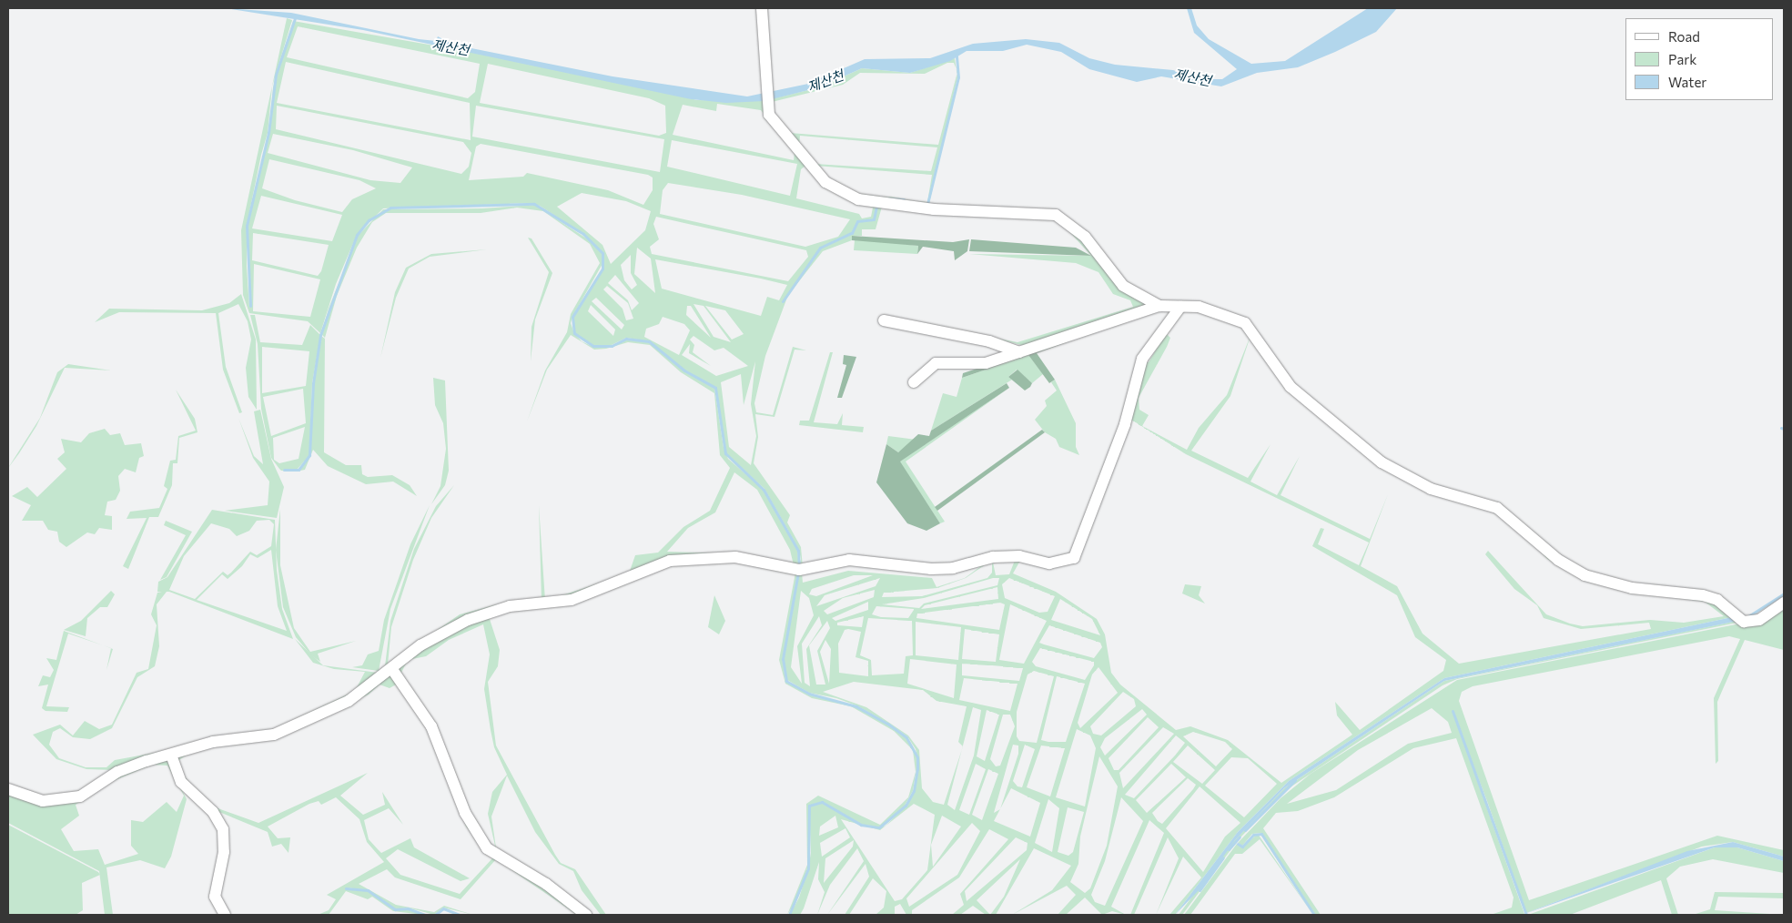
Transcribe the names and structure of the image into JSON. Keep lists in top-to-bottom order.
{
  "water": ["제산천"],
  "legend": ["Road", "Park", "Water"]
}
